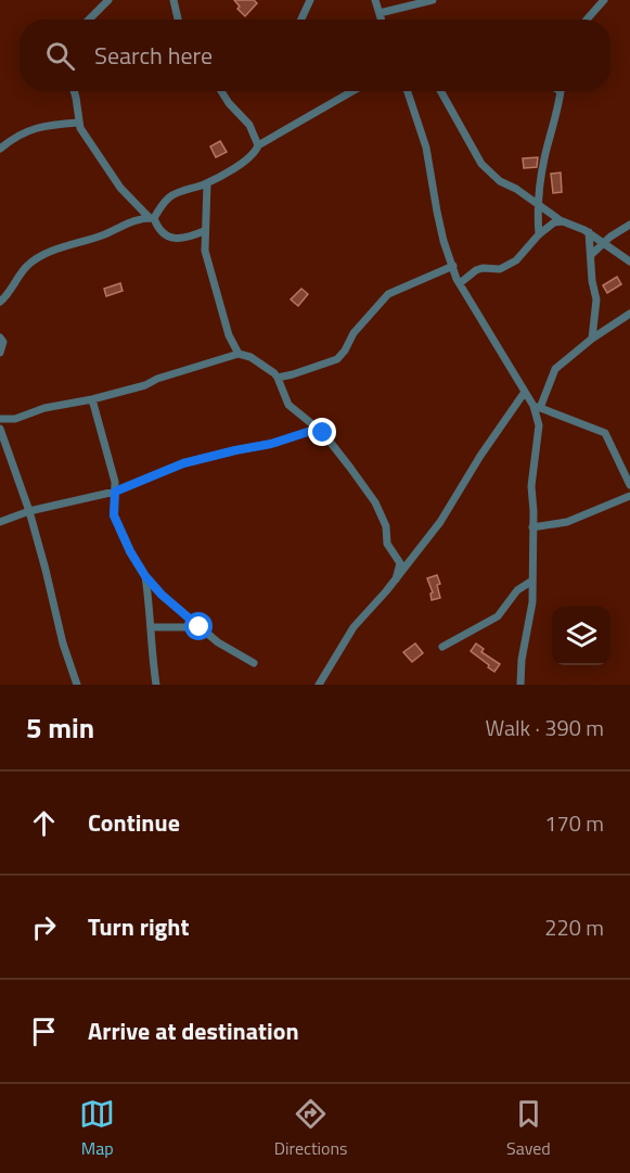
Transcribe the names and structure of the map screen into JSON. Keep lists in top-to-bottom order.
{
  "page": {
    "search": "Search here",
    "heading": ["5 min", "Walk · 390 m"],
    "list": [
      ["Continue", "170 m"],
      ["Turn right", "220 m"],
      "Arrive at destination"
    ],
    "nav": ["Map", "Directions", "Saved"]
  }
}
